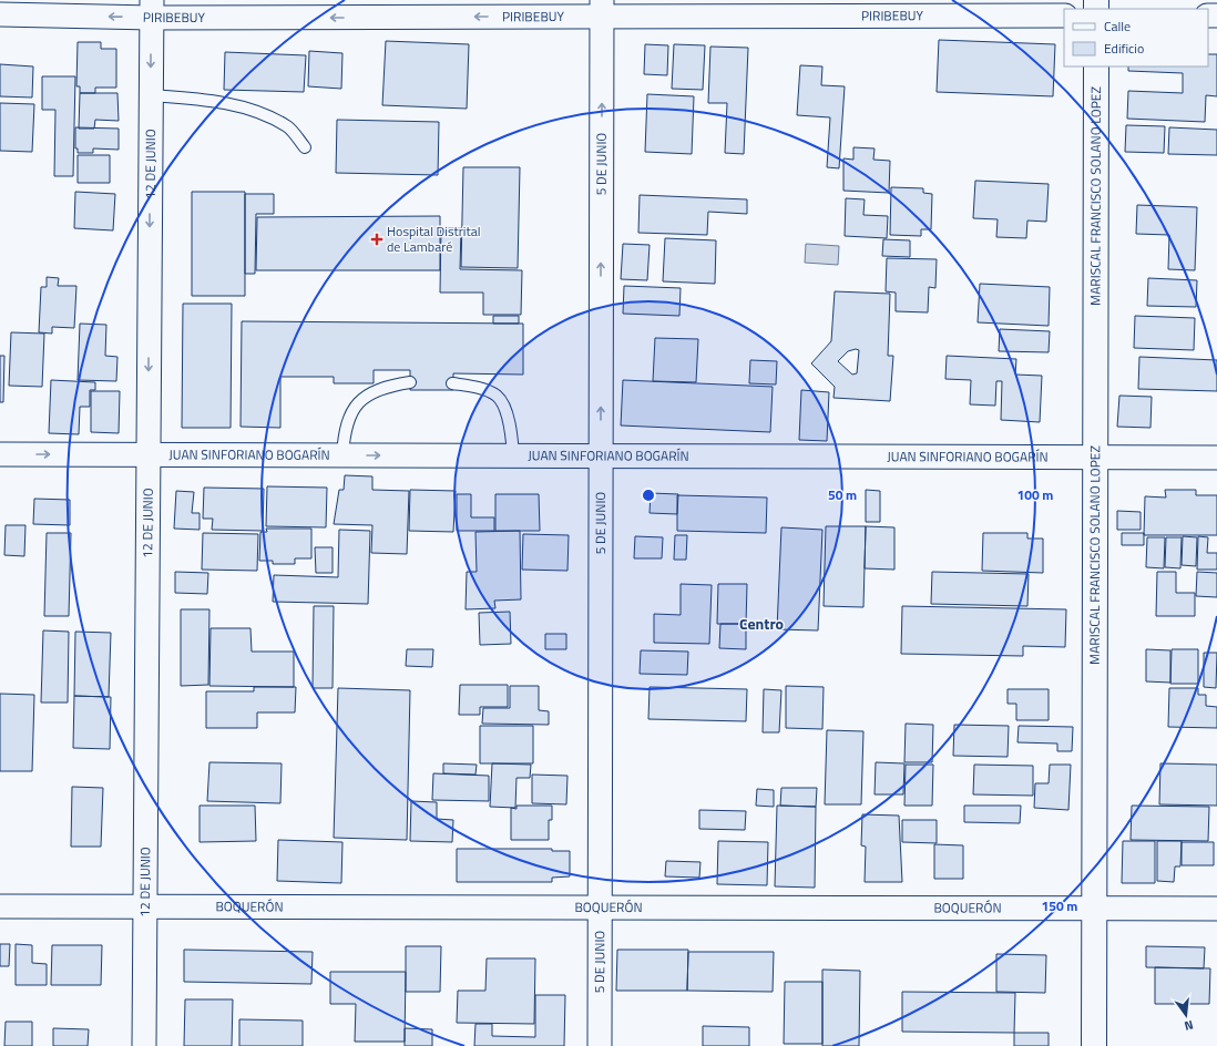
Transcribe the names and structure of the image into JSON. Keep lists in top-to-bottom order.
{
  "streets": {
    "street": [
      "PIRIBEBUY",
      "12 DE JUNIO",
      "5 DE JUNIO",
      "MARISCAL FRANCISCO SOLANO LOPEZ",
      "JUAN SINFORIANO BOGARÍN",
      "BOQUERÓN"
    ]
  },
  "crossings": [
    ["PIRIBEBUY", "12 DE JUNIO"],
    ["PIRIBEBUY", "5 DE JUNIO"],
    ["12 DE JUNIO", "JUAN SINFORIANO BOGARÍN"],
    ["12 DE JUNIO", "BOQUERÓN"],
    ["5 DE JUNIO", "JUAN SINFORIANO BOGARÍN"],
    ["5 DE JUNIO", "BOQUERÓN"],
    ["MARISCAL FRANCISCO SOLANO LOPEZ", "JUAN SINFORIANO BOGARÍN"],
    ["MARISCAL FRANCISCO SOLANO LOPEZ", "BOQUERÓN"]
  ],
  "one_way": ["PIRIBEBUY", "12 DE JUNIO", "5 DE JUNIO"],
  "districts": ["Centro"],
  "places": {
    "health": ["Hospital Distrital de Lambaré"]
  },
  "legend": ["Calle", "Edificio"],
  "north": "bottom",
  "rings": ["50 m", "100 m", "150 m"]
}
